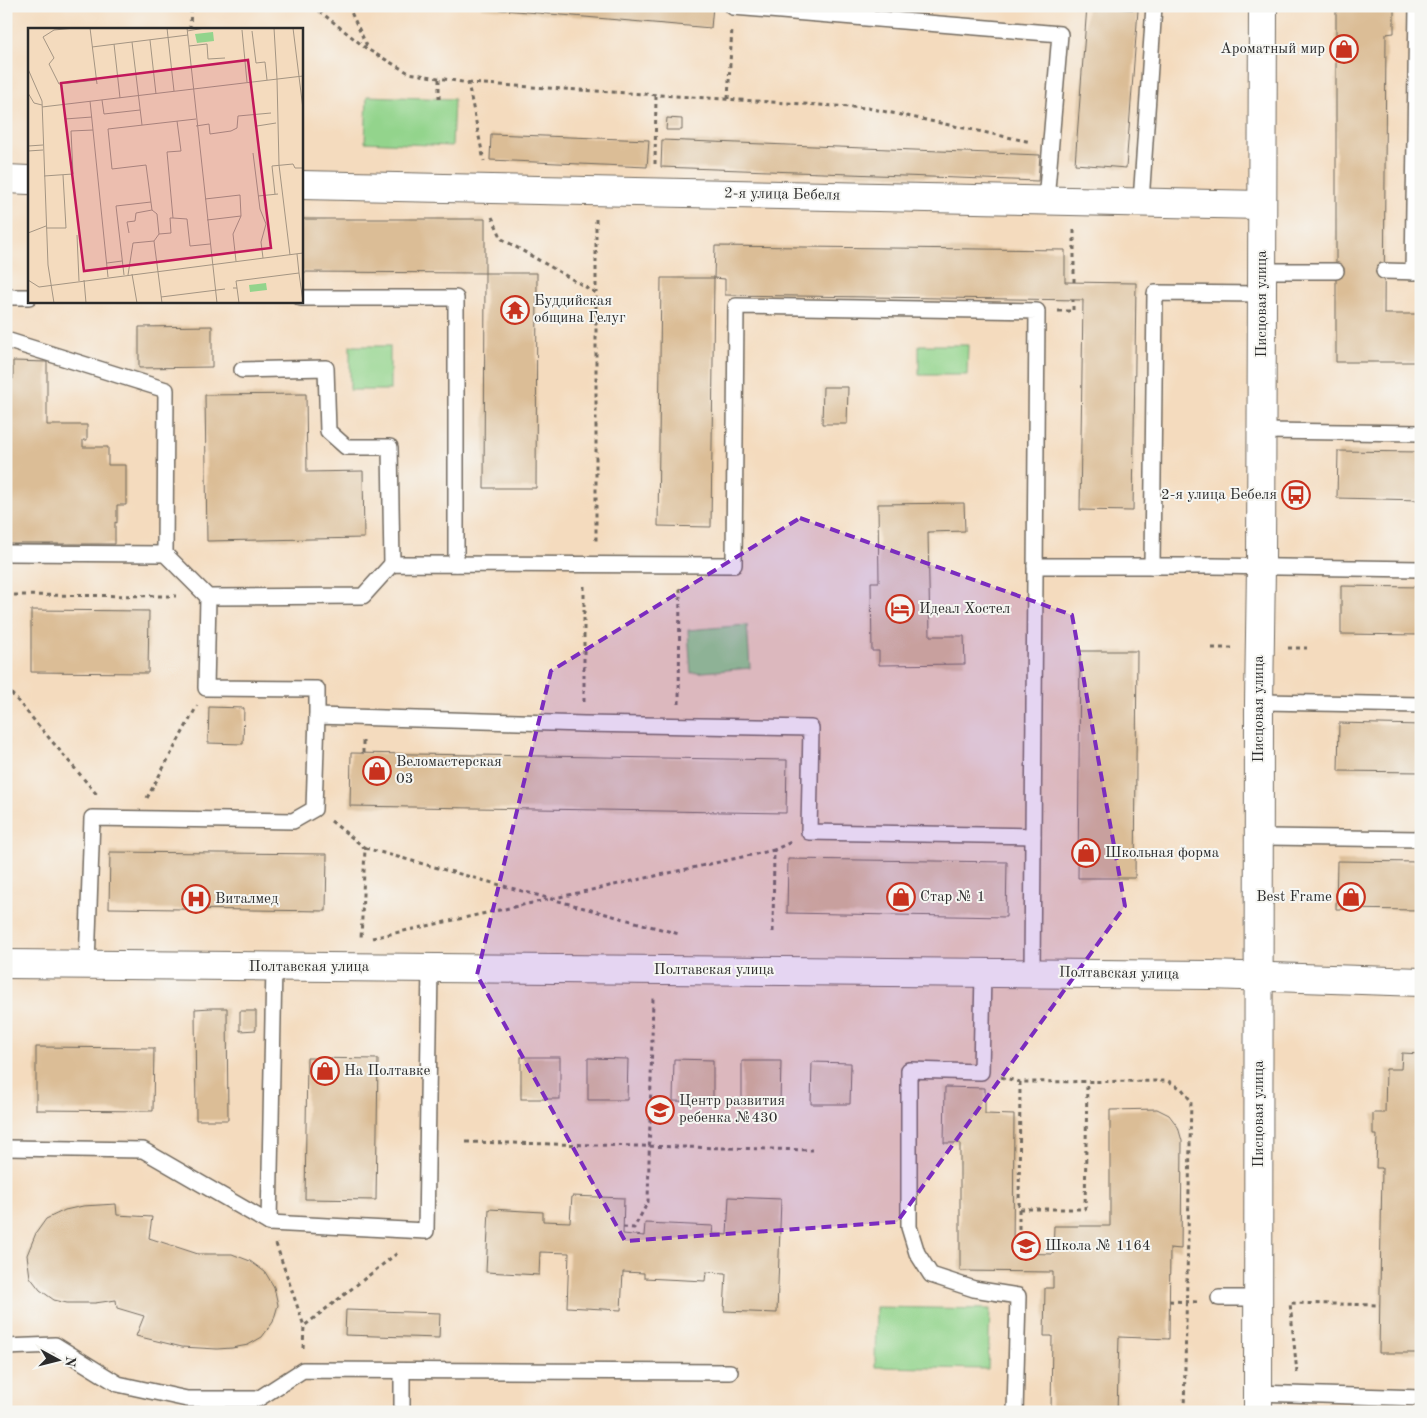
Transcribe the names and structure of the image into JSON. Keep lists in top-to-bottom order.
{
  "streets": {
    "street": ["2-я улица Бебеля", "Писцовая улица", "Полтавская улица"]
  },
  "crossings": [
    ["2-я улица Бебеля", "Писцовая улица"],
    ["Писцовая улица", "Полтавская улица"]
  ],
  "places": {
    "shop": [
      "Ароматный мир",
      "Веломастерская 03",
      "Школьная форма",
      "Стар № 1",
      "Best Frame",
      "На Полтавке"
    ],
    "temple": ["Буддийская община Гелуг"],
    "bus stop": ["2-я улица Бебеля"],
    "hotel": ["Идеал Хостел"],
    "hospital": ["Виталмед"],
    "school or university": ["Центр развития ребенка №430", "Школа № 1164"]
  },
  "north": "right"
}
